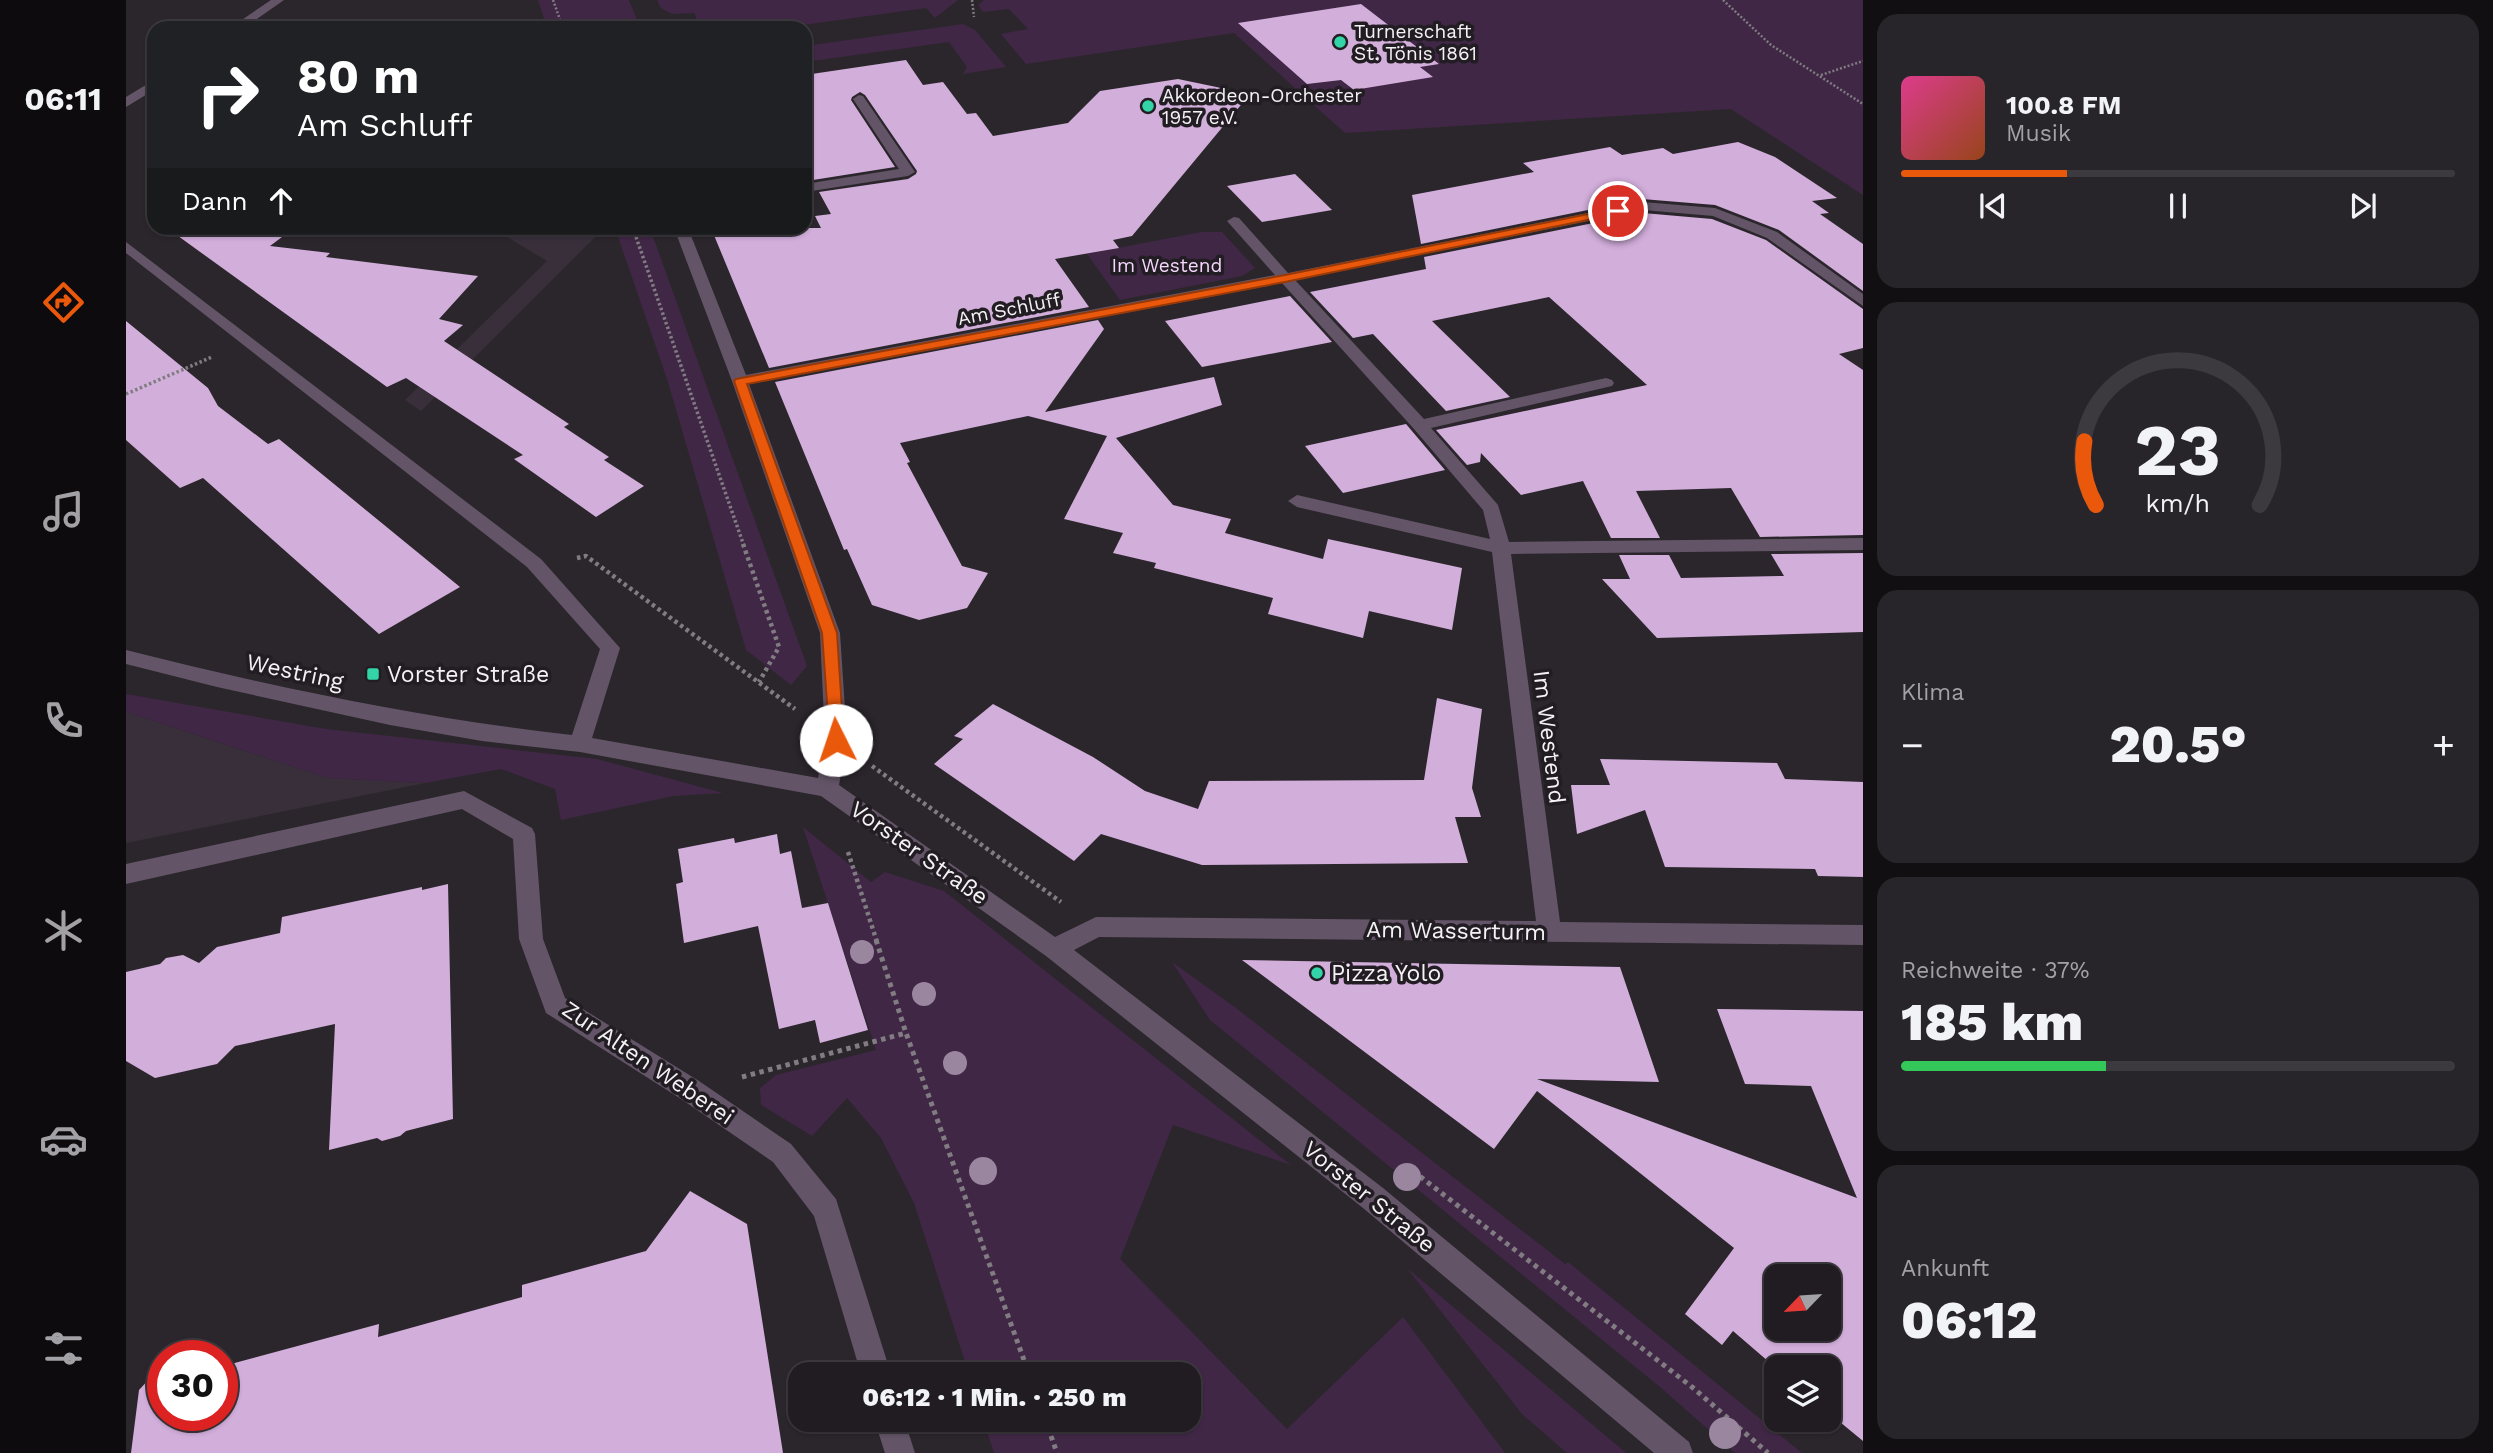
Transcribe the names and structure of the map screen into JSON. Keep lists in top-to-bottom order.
{
  "streets": {
    "street": [
      "Am Schluff",
      "Westring",
      "Im Westend",
      "Vorster Straße",
      "Am Wasserturm",
      "Zur Alten Weberei"
    ]
  },
  "crossings": [
    ["Am Schluff", "Im Westend"],
    ["Westring", "Vorster Straße"],
    ["Im Westend", "Am Wasserturm"],
    ["Vorster Straße", "Am Wasserturm"]
  ],
  "parks": ["Im Westend"],
  "places": {
    "other": ["Turnerschaft St. Tönis 1861", "Akkordeon-Orchester 1957 e.V.", "Pizza Yolo"],
    "transit": ["Vorster Straße"]
  },
  "north": "bottom left",
  "page": {
    "tabs": "06:11",
    "turn": ["80 m", "Am Schluff"],
    "song": ["100.8 FM", "Musik"],
    "then": "Dann",
    "tile": [
      "Klima",
      ["Reichweite · 37%", "185 km"],
      ["Ankunft", "06:12"]
    ],
    "heat": ["−", "20.5°", "+"],
    "limit": "30",
    "trip": "06:12 · 1 Min. · 250 m",
    "gauge": ["23", "km/h"]
  }
}
